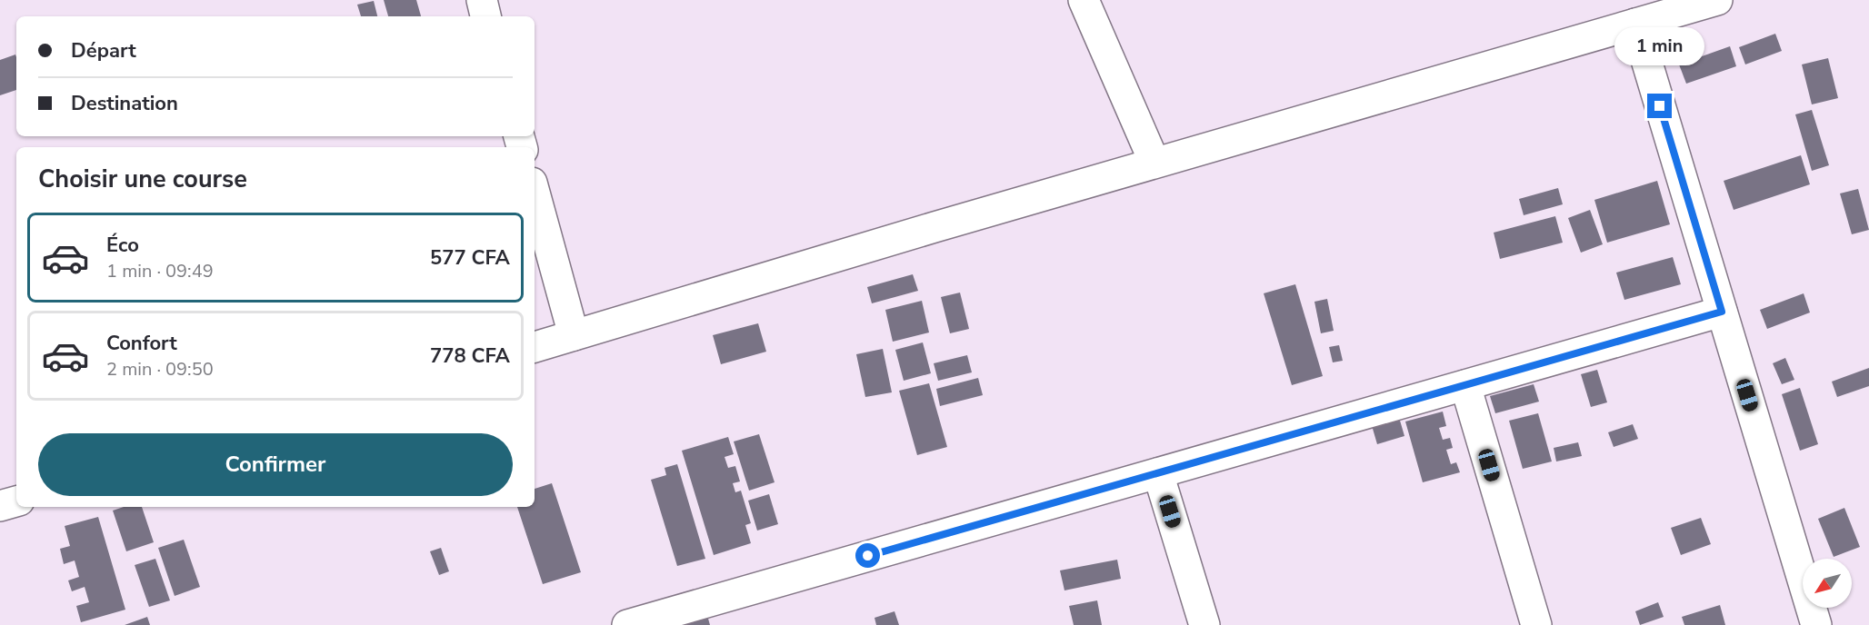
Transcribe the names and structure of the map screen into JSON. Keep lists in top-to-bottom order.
{
  "north": "bottom left",
  "page": {
    "banner": ["Départ", "Destination"],
    "bubble": "1 min",
    "heading": "Choisir une course",
    "list": [
      {
        "name": "Éco",
        "note": "1 min · 09:49",
        "value": "577 CFA"
      },
      {
        "name": "Confort",
        "note": "2 min · 09:50",
        "value": "778 CFA"
      }
    ],
    "buttons": "Confirmer"
  }
}
